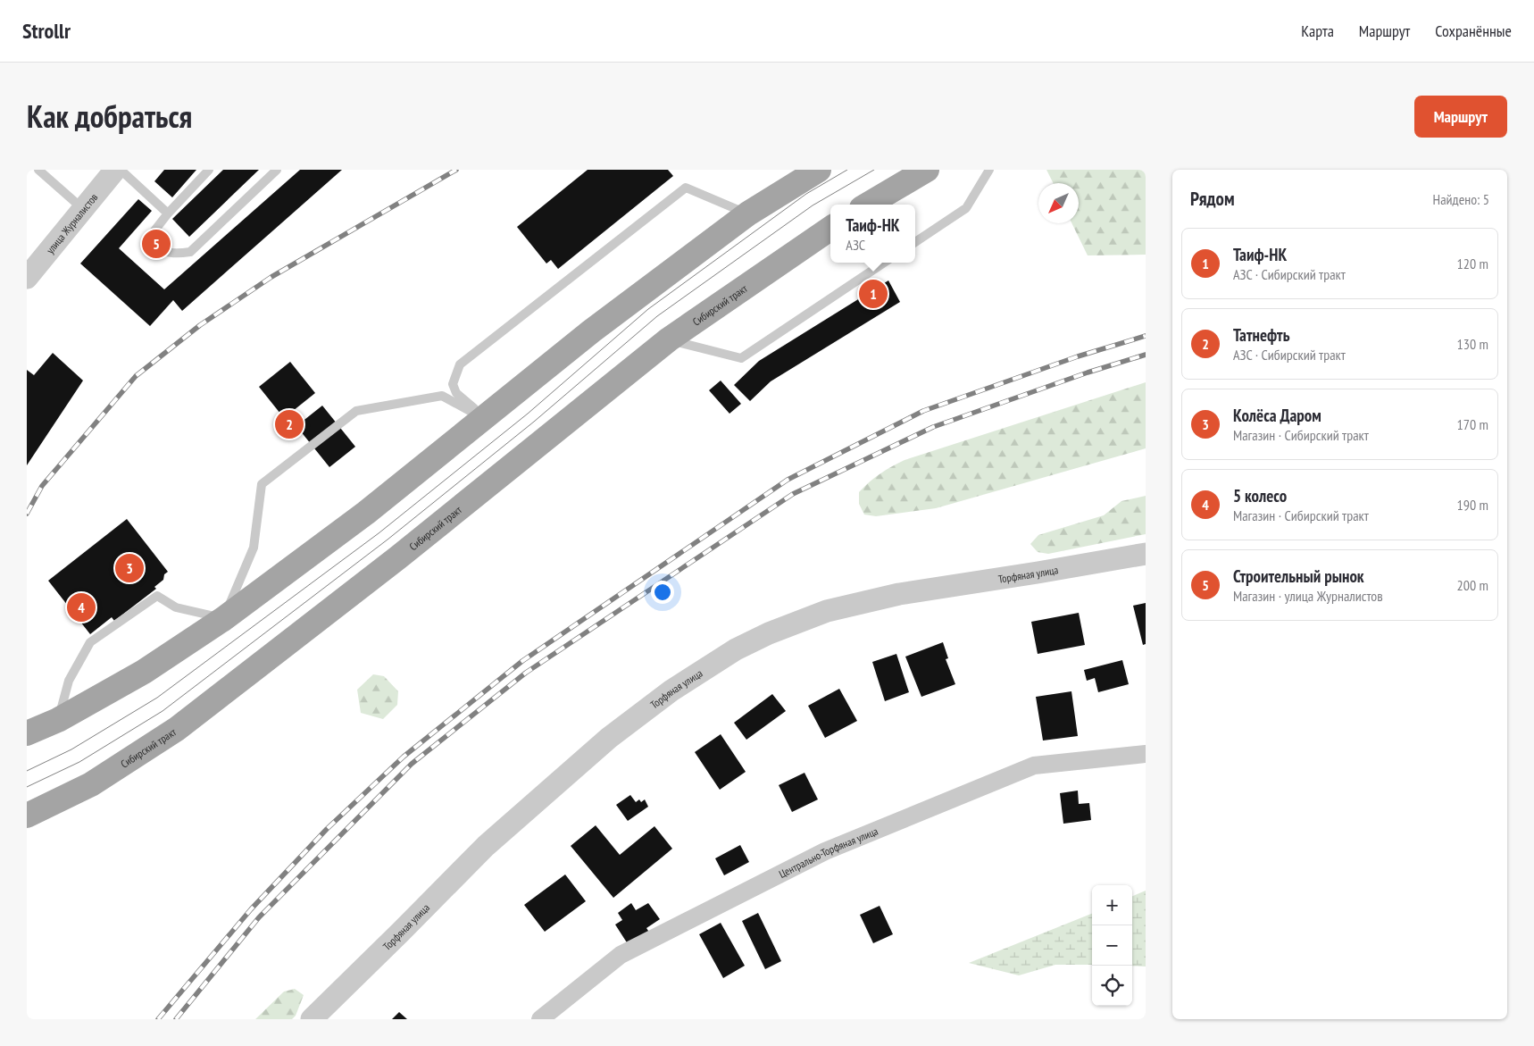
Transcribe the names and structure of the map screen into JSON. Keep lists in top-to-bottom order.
{
  "streets": {
    "main road": ["Сибирский тракт"],
    "street": ["улица Журналистов", "Торфяная улица", "Центрально-Торфяная улица"]
  },
  "north": "bottom left",
  "page": {
    "header": "Strollr",
    "nav": ["Карта", "Маршрут", "Сохранённые"],
    "title": "Как добраться",
    "buttons": "Маршрут",
    "heading": ["Рядом", "Найдено: 5"],
    "popup": ["Таиф-НК", "АЗС"],
    "pins": [
      "5",
      "1",
      "2",
      "3",
      "4"
    ],
    "list": [
      {
        "mark": "1",
        "name": "Таиф-НК",
        "note": "АЗС · Сибирский тракт",
        "value": "120 m"
      },
      {
        "mark": "2",
        "name": "Татнефть",
        "note": "АЗС · Сибирский тракт",
        "value": "130 m"
      },
      {
        "mark": "3",
        "name": "Колёса Даром",
        "note": "Магазин · Сибирский тракт",
        "value": "170 m"
      },
      {
        "mark": "4",
        "name": "5 колесо",
        "note": "Магазин · Сибирский тракт",
        "value": "190 m"
      },
      {
        "mark": "5",
        "name": "Строительный рынок",
        "note": "Магазин · улица Журналистов",
        "value": "200 m"
      }
    ],
    "map_buttons": ["+", "−"]
  }
}
